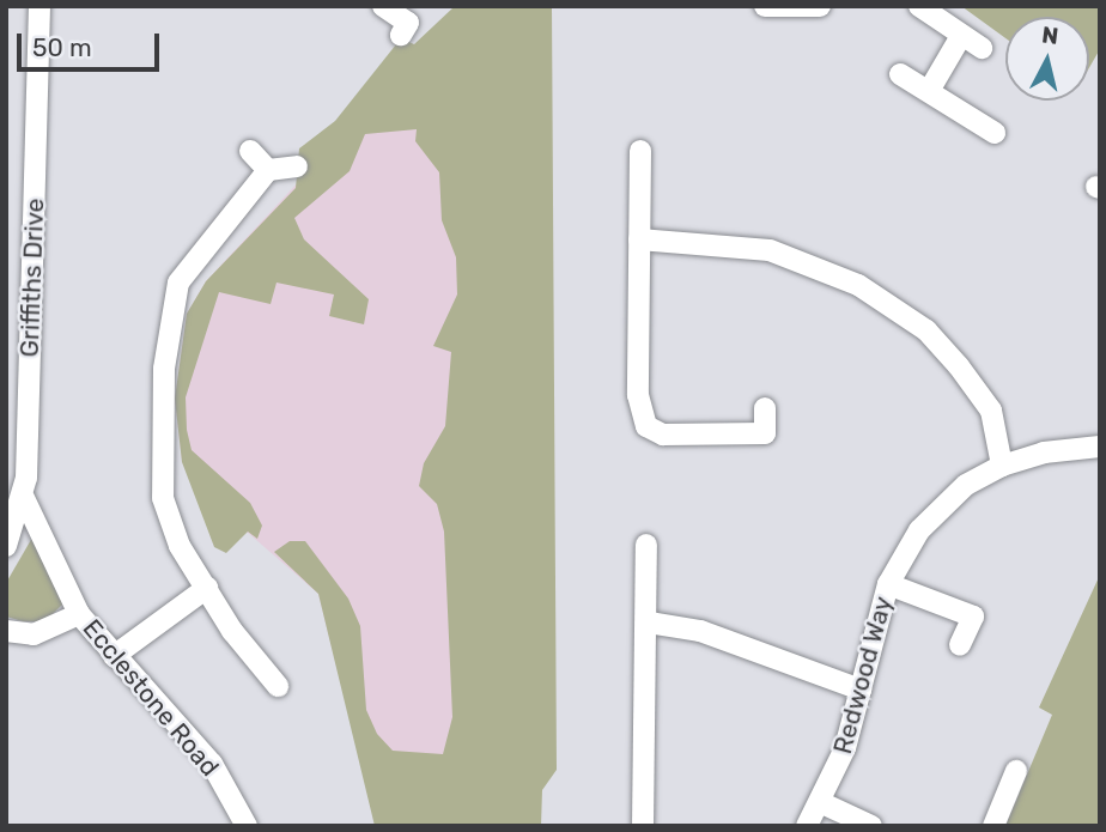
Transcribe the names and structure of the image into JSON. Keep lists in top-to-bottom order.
{
  "streets": {
    "street": ["Griffiths Drive", "Redwood Way", "Ecclestone Road"]
  },
  "crossings": [
    ["Griffiths Drive", "Ecclestone Road"]
  ],
  "scale_bar": "50 m",
  "north": "top"
}
